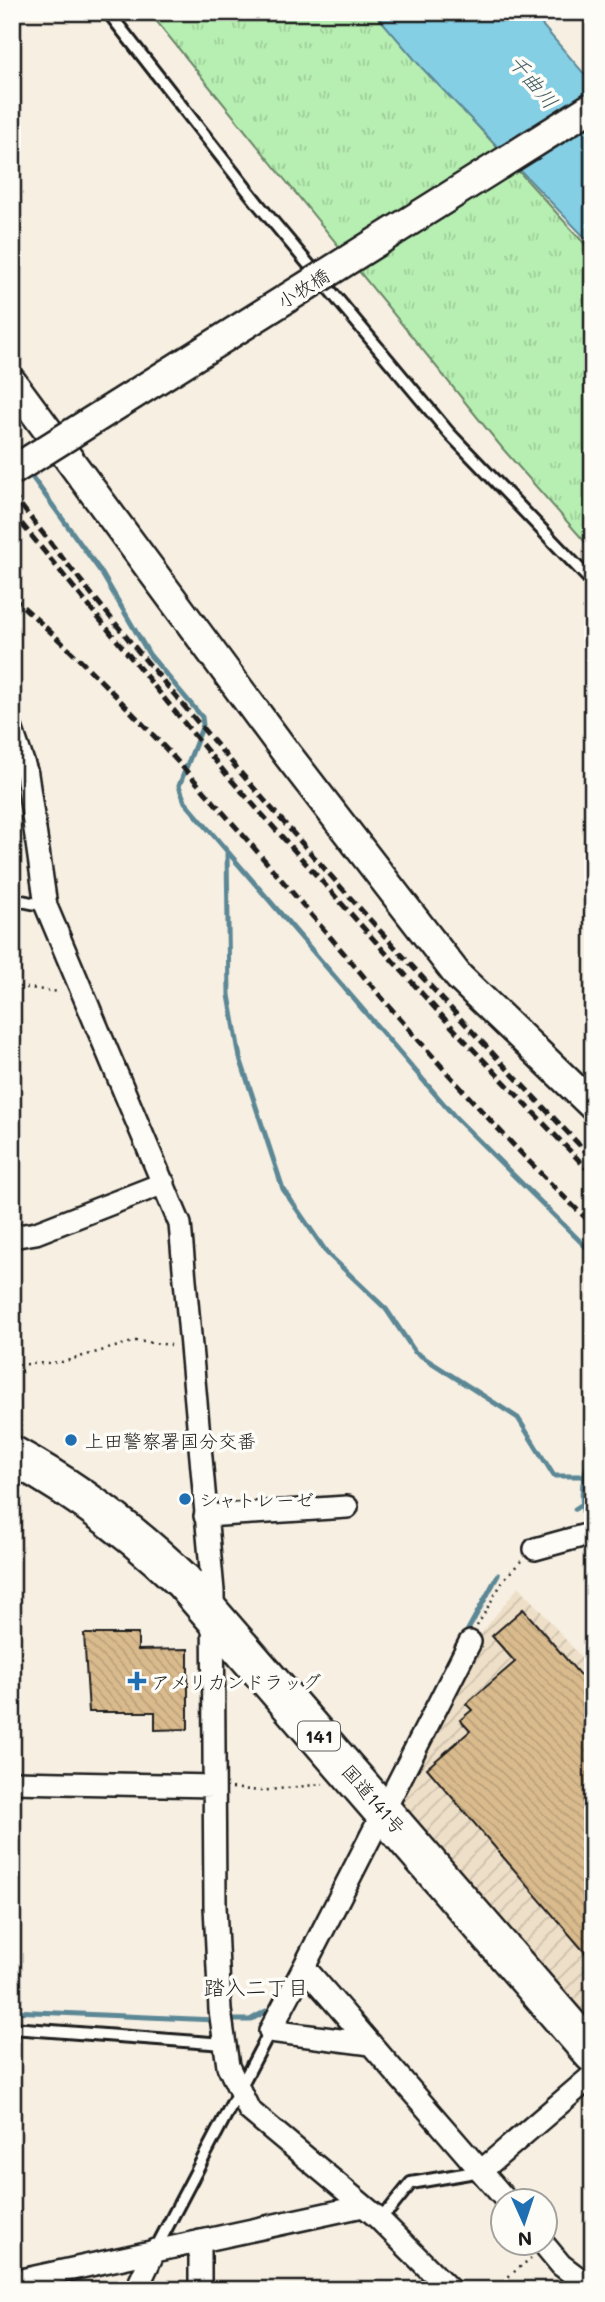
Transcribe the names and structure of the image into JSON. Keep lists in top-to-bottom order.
{
  "streets": {
    "highway": ["141", "国道141号"],
    "street": ["小牧橋"]
  },
  "districts": ["踏入二丁目"],
  "water": ["千曲川"],
  "places": {
    "other": ["上田警察署国分交番", "シャトレーゼ"],
    "health": ["アメリカンドラッグ"]
  },
  "north": "bottom"
}
